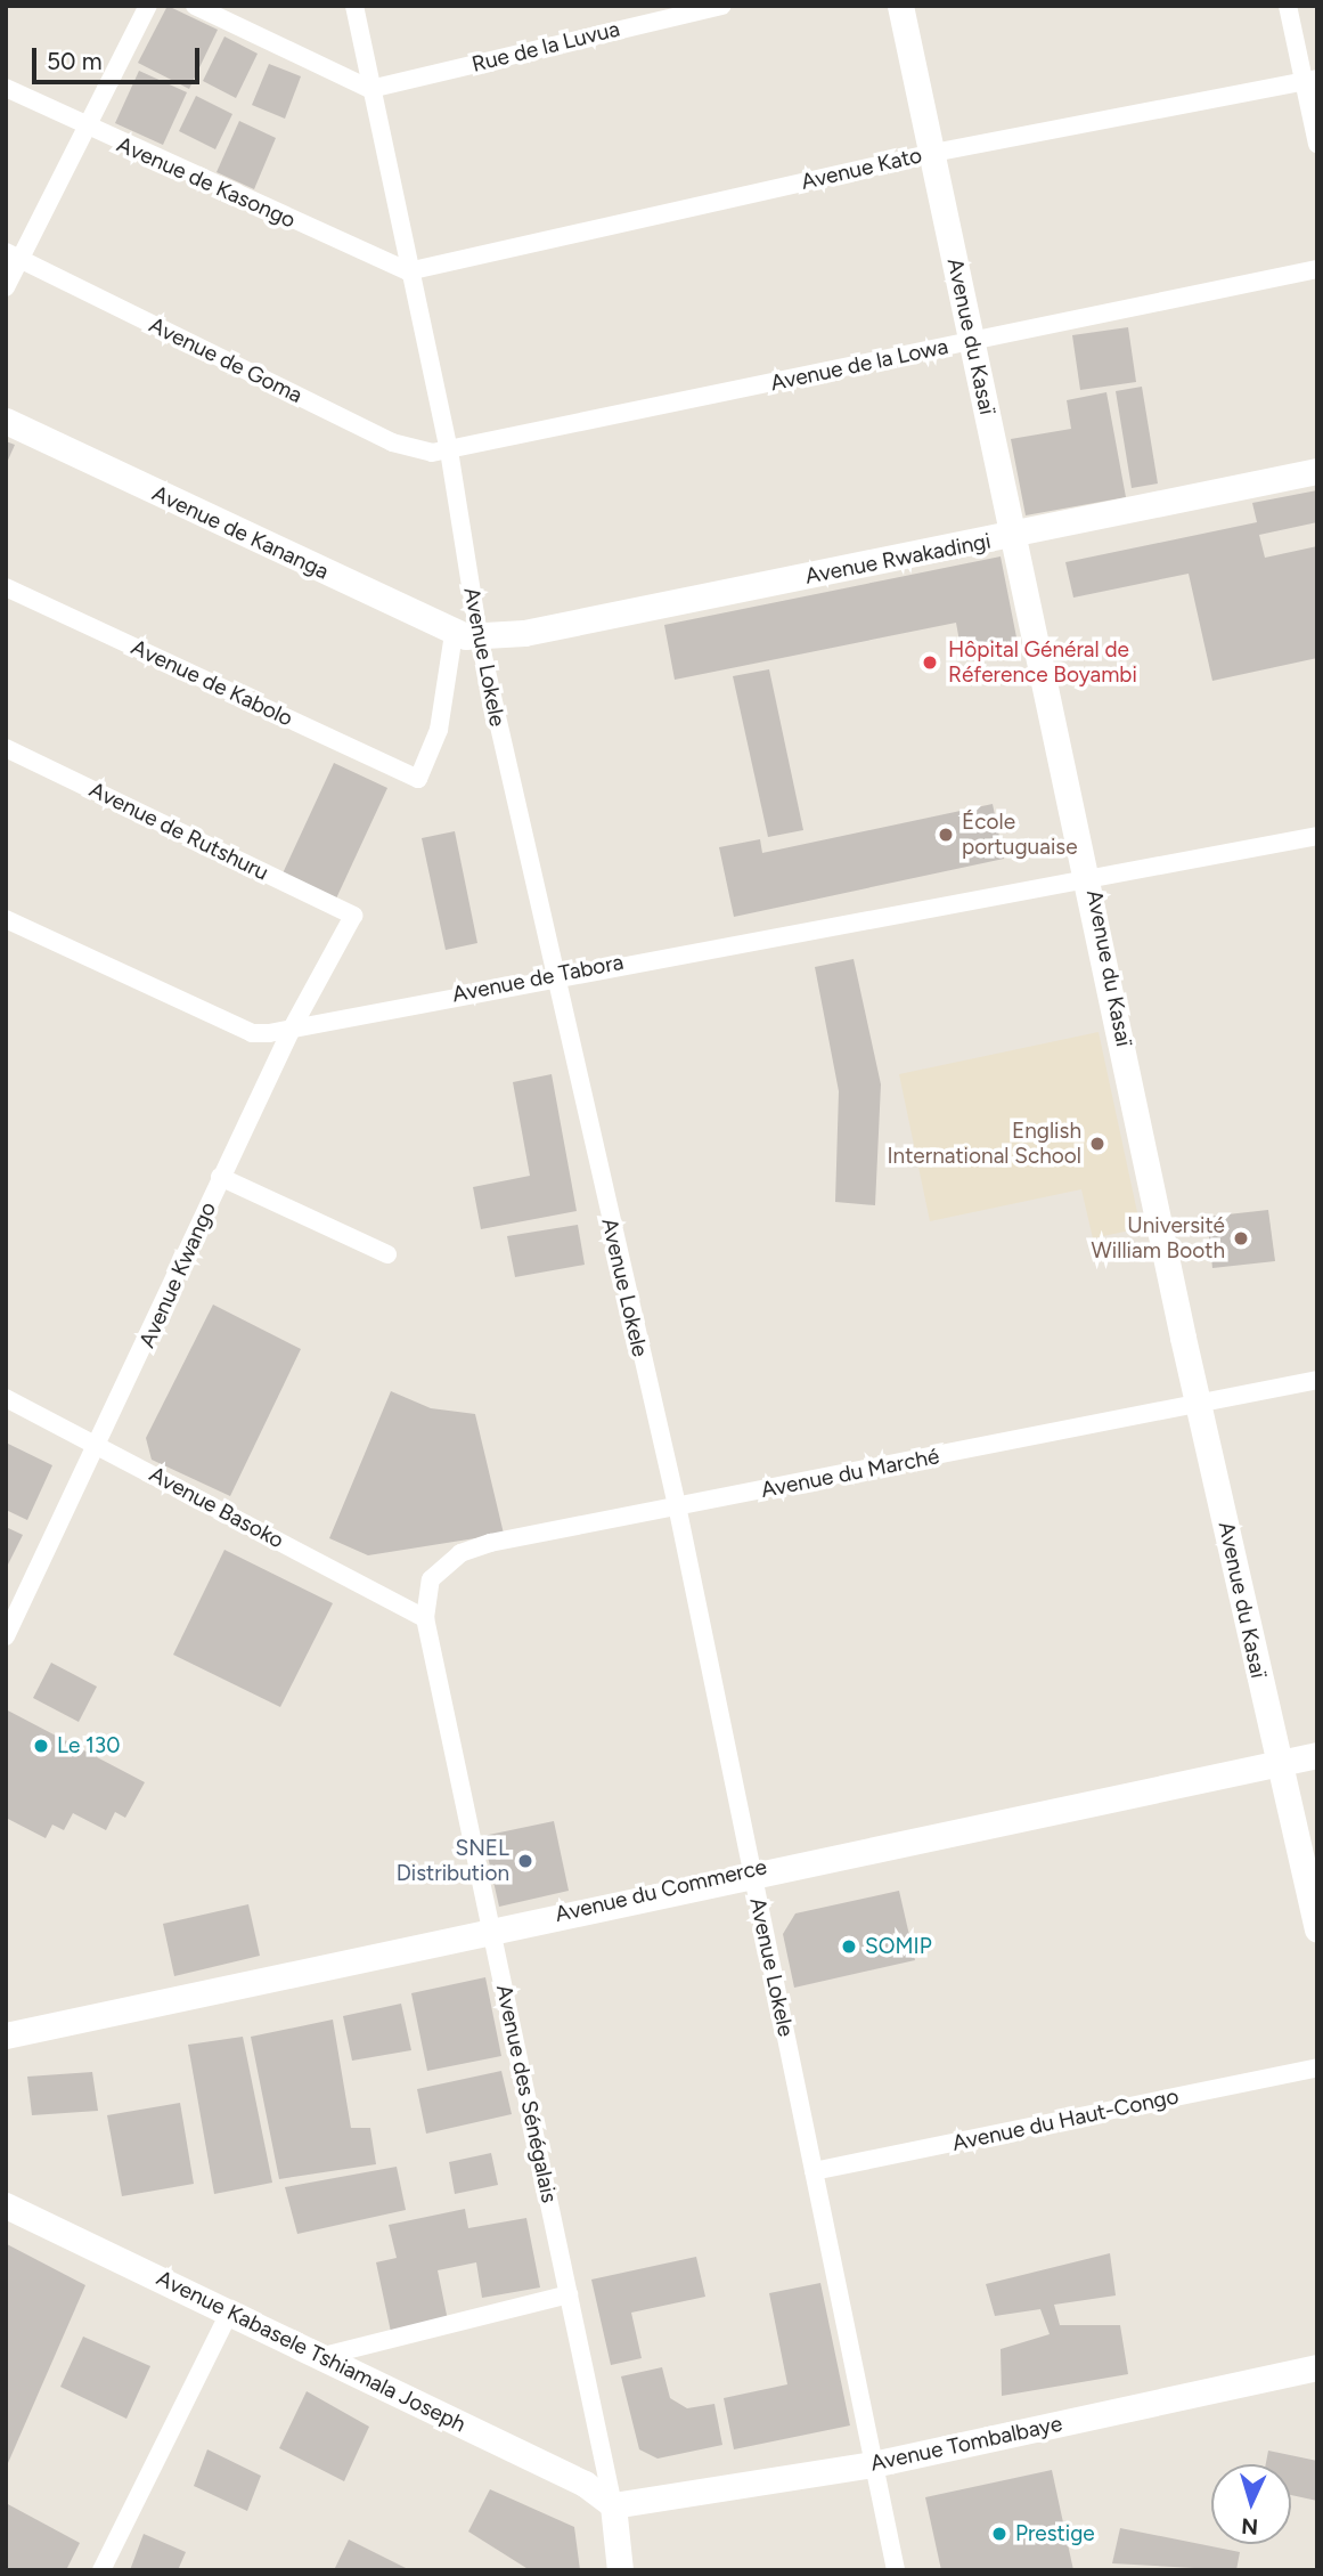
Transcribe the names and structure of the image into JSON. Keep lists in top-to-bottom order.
{
  "streets": {
    "street": [
      "Rue de la Luvua",
      "Avenue Kato",
      "Avenue de Kasongo",
      "Avenue du Kasaï",
      "Avenue de Goma",
      "Avenue de la Lowa",
      "Avenue de Kananga",
      "Avenue Rwakadingi",
      "Avenue Lokele",
      "Avenue de Kabolo",
      "Avenue de Rutshuru",
      "Avenue de Tabora",
      "Avenue Kwango",
      "Avenue du Marché",
      "Avenue Basoko",
      "Avenue du Commerce",
      "Avenue des Sénégalais",
      "Avenue du Haut-Congo",
      "Avenue Kabasele Tshiamala Joseph",
      "Avenue Tombalbaye"
    ]
  },
  "crossings": [
    ["Rue de la Luvua", "Avenue Lokele"],
    ["Avenue Kato", "Avenue de Kasongo"],
    ["Avenue Kato", "Avenue du Kasaï"],
    ["Avenue Kato", "Avenue Lokele"],
    ["Avenue de Kasongo", "Avenue Lokele"],
    ["Avenue du Kasaï", "Avenue de la Lowa"],
    ["Avenue du Kasaï", "Avenue Rwakadingi"],
    ["Avenue du Kasaï", "Avenue de Tabora"],
    ["Avenue du Kasaï", "Avenue du Marché"],
    ["Avenue du Kasaï", "Avenue du Commerce"],
    ["Avenue de Goma", "Avenue de la Lowa"],
    ["Avenue de Goma", "Avenue Lokele"],
    ["Avenue de la Lowa", "Avenue Lokele"],
    ["Avenue de Kananga", "Avenue Rwakadingi"],
    ["Avenue de Kananga", "Avenue Lokele"],
    ["Avenue de Kananga", "Avenue de Kabolo"],
    ["Avenue Rwakadingi", "Avenue Lokele"],
    ["Avenue Rwakadingi", "Avenue de Kabolo"],
    ["Avenue Lokele", "Avenue de Kabolo"],
    ["Avenue Lokele", "Avenue de Tabora"],
    ["Avenue Lokele", "Avenue du Marché"],
    ["Avenue Lokele", "Avenue du Commerce"],
    ["Avenue Lokele", "Avenue du Haut-Congo"],
    ["Avenue Lokele", "Avenue Tombalbaye"],
    ["Avenue de Rutshuru", "Avenue Kwango"],
    ["Avenue de Tabora", "Avenue Kwango"],
    ["Avenue Kwango", "Avenue Basoko"],
    ["Avenue du Marché", "Avenue Basoko"],
    ["Avenue du Marché", "Avenue des Sénégalais"],
    ["Avenue Basoko", "Avenue des Sénégalais"],
    ["Avenue du Commerce", "Avenue des Sénégalais"],
    ["Avenue des Sénégalais", "Avenue Kabasele Tshiamala Joseph"],
    ["Avenue des Sénégalais", "Avenue Tombalbaye"],
    ["Avenue Kabasele Tshiamala Joseph", "Avenue Tombalbaye"]
  ],
  "places": [
    "Hôpital Général de Réference Boyambi",
    "École portuguaise",
    "English International School",
    "Université William Booth",
    "Le 130",
    "SNEL Distribution",
    "SOMIP",
    "Prestige"
  ],
  "scale_bar": "50 m",
  "north": "bottom"
}
